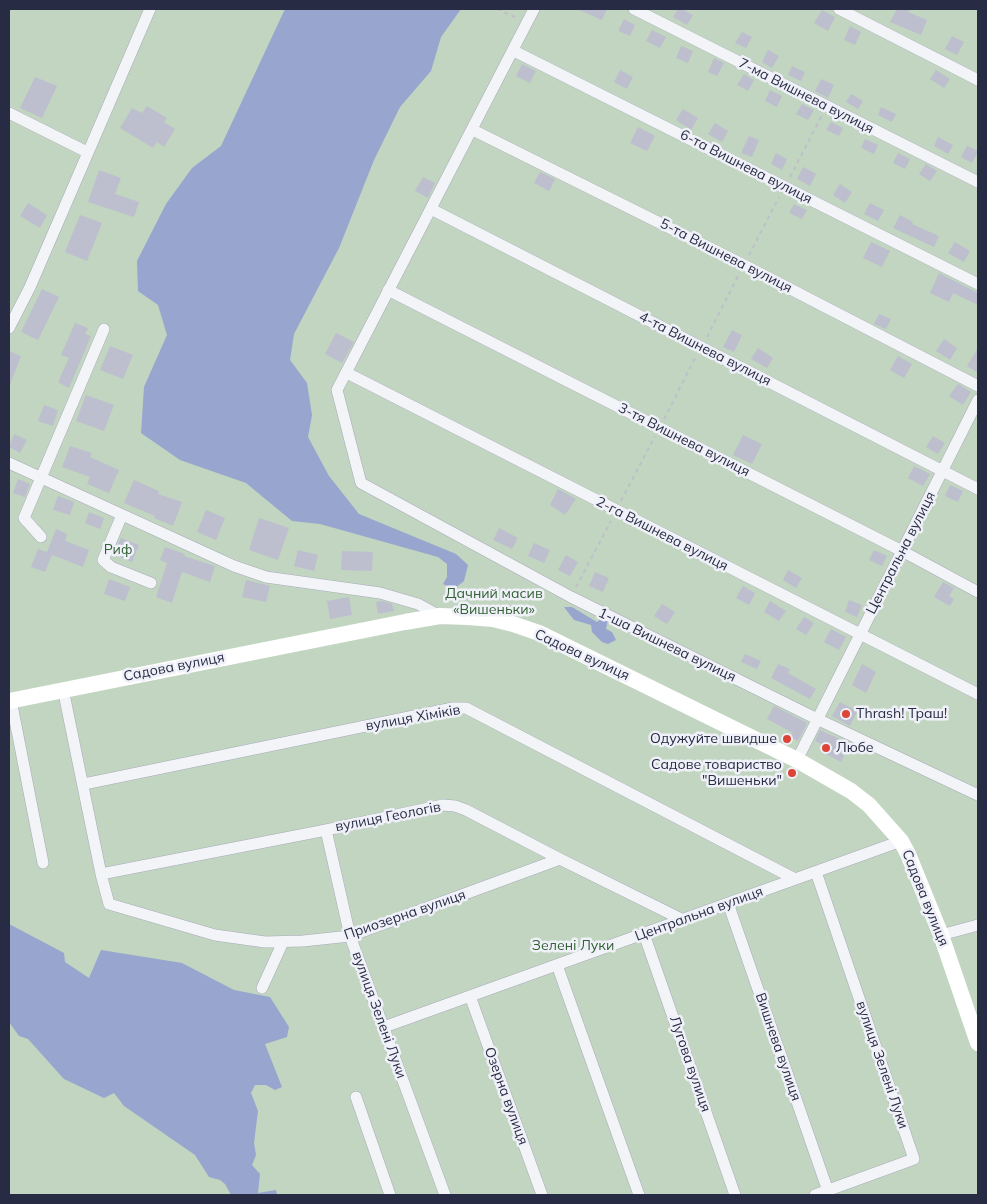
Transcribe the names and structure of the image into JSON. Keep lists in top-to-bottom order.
{
  "streets": {
    "street": [
      "7-ма Вишнева вулиця",
      "6-та Вишнева вулиця",
      "5-та Вишнева вулиця",
      "4-та Вишнева вулиця",
      "3-тя Вишнева вулиця",
      "2-га Вишнева вулиця",
      "Центральна вулиця",
      "1-ша Вишнева вулиця",
      "Садова вулиця",
      "вулиця Хіміків",
      "вулиця Геологів",
      "Приозерна вулиця",
      "вулиця Зелені Луки",
      "Вишнева вулиця",
      "Лугова вулиця",
      "Озерна вулиця"
    ]
  },
  "crossings": [
    ["4-та Вишнева вулиця", "Центральна вулиця"],
    ["3-тя Вишнева вулиця", "Центральна вулиця"],
    ["2-га Вишнева вулиця", "Центральна вулиця"],
    ["2-га Вишнева вулиця", "1-ша Вишнева вулиця"],
    ["Центральна вулиця", "1-ша Вишнева вулиця"],
    ["Центральна вулиця", "Садова вулиця"],
    ["Центральна вулиця", "вулиця Хіміків"],
    ["Центральна вулиця", "вулиця Геологів"],
    ["Центральна вулиця", "вулиця Зелені Луки"],
    ["Центральна вулиця", "Вишнева вулиця"],
    ["Центральна вулиця", "Лугова вулиця"],
    ["Центральна вулиця", "Озерна вулиця"],
    ["Садова вулиця", "Приозерна вулиця"],
    ["вулиця Хіміків", "Приозерна вулиця"],
    ["вулиця Геологів", "Приозерна вулиця"],
    ["вулиця Геологів", "вулиця Зелені Луки"],
    ["Приозерна вулиця", "вулиця Зелені Луки"],
    ["вулиця Зелені Луки", "Вишнева вулиця"]
  ],
  "parks": ["Риф", "Дачний масив «Вишеньки»", "Зелені Луки"],
  "places": [
    "Thrash! Траш!",
    "Одужуйте швидше",
    "Любе",
    "Садове товариство \"Вишеньки\""
  ]
}
